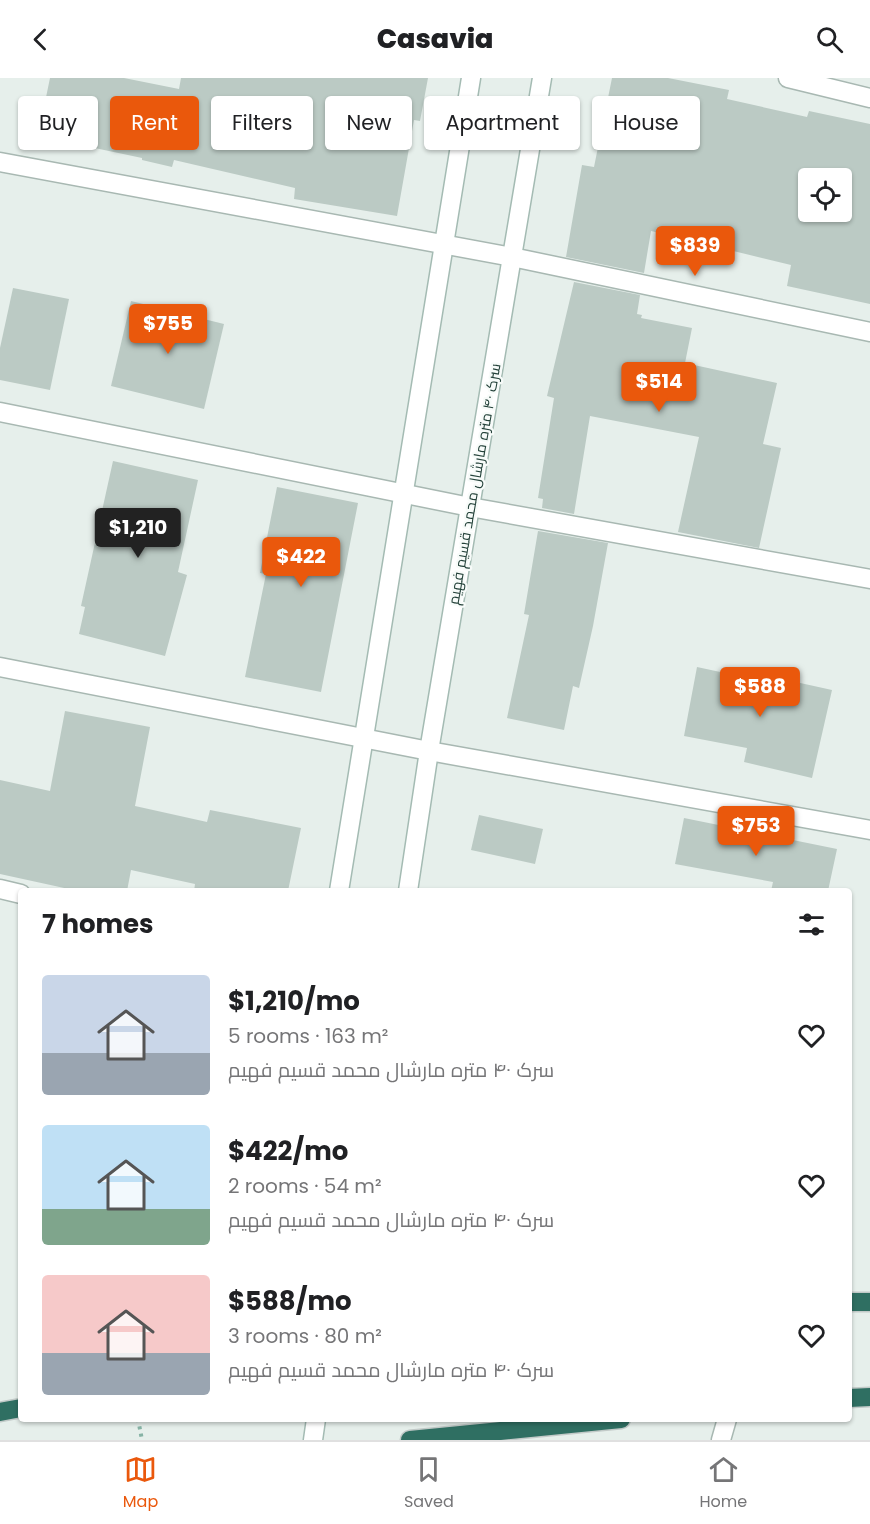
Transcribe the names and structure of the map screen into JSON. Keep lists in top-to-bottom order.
{
  "streets": {
    "street": ["سرک ۴۰ متره مارشال محمد قسیم فهیم"]
  },
  "page": {
    "header": "Casavia",
    "chip": [
      "Buy",
      "Rent",
      "Filters",
      "New",
      "Apartment",
      "House"
    ],
    "price": [
      "$839",
      "$755",
      "$514",
      "$1,210",
      "$422",
      "$588",
      "$753"
    ],
    "heading": "7 homes",
    "list": [
      {
        "name": "$1,210/mo",
        "note": "5 rooms · 163 m² · سرک ۴۰ متره مارشال محمد قسیم فهیم"
      },
      {
        "name": "$422/mo",
        "note": "2 rooms · 54 m² · سرک ۴۰ متره مارشال محمد قسیم فهیم"
      },
      {
        "name": "$588/mo",
        "note": "3 rooms · 80 m² · سرک ۴۰ متره مارشال محمد قسیم فهیم"
      }
    ],
    "tabs": ["Map", "Saved", "Home"]
  }
}
